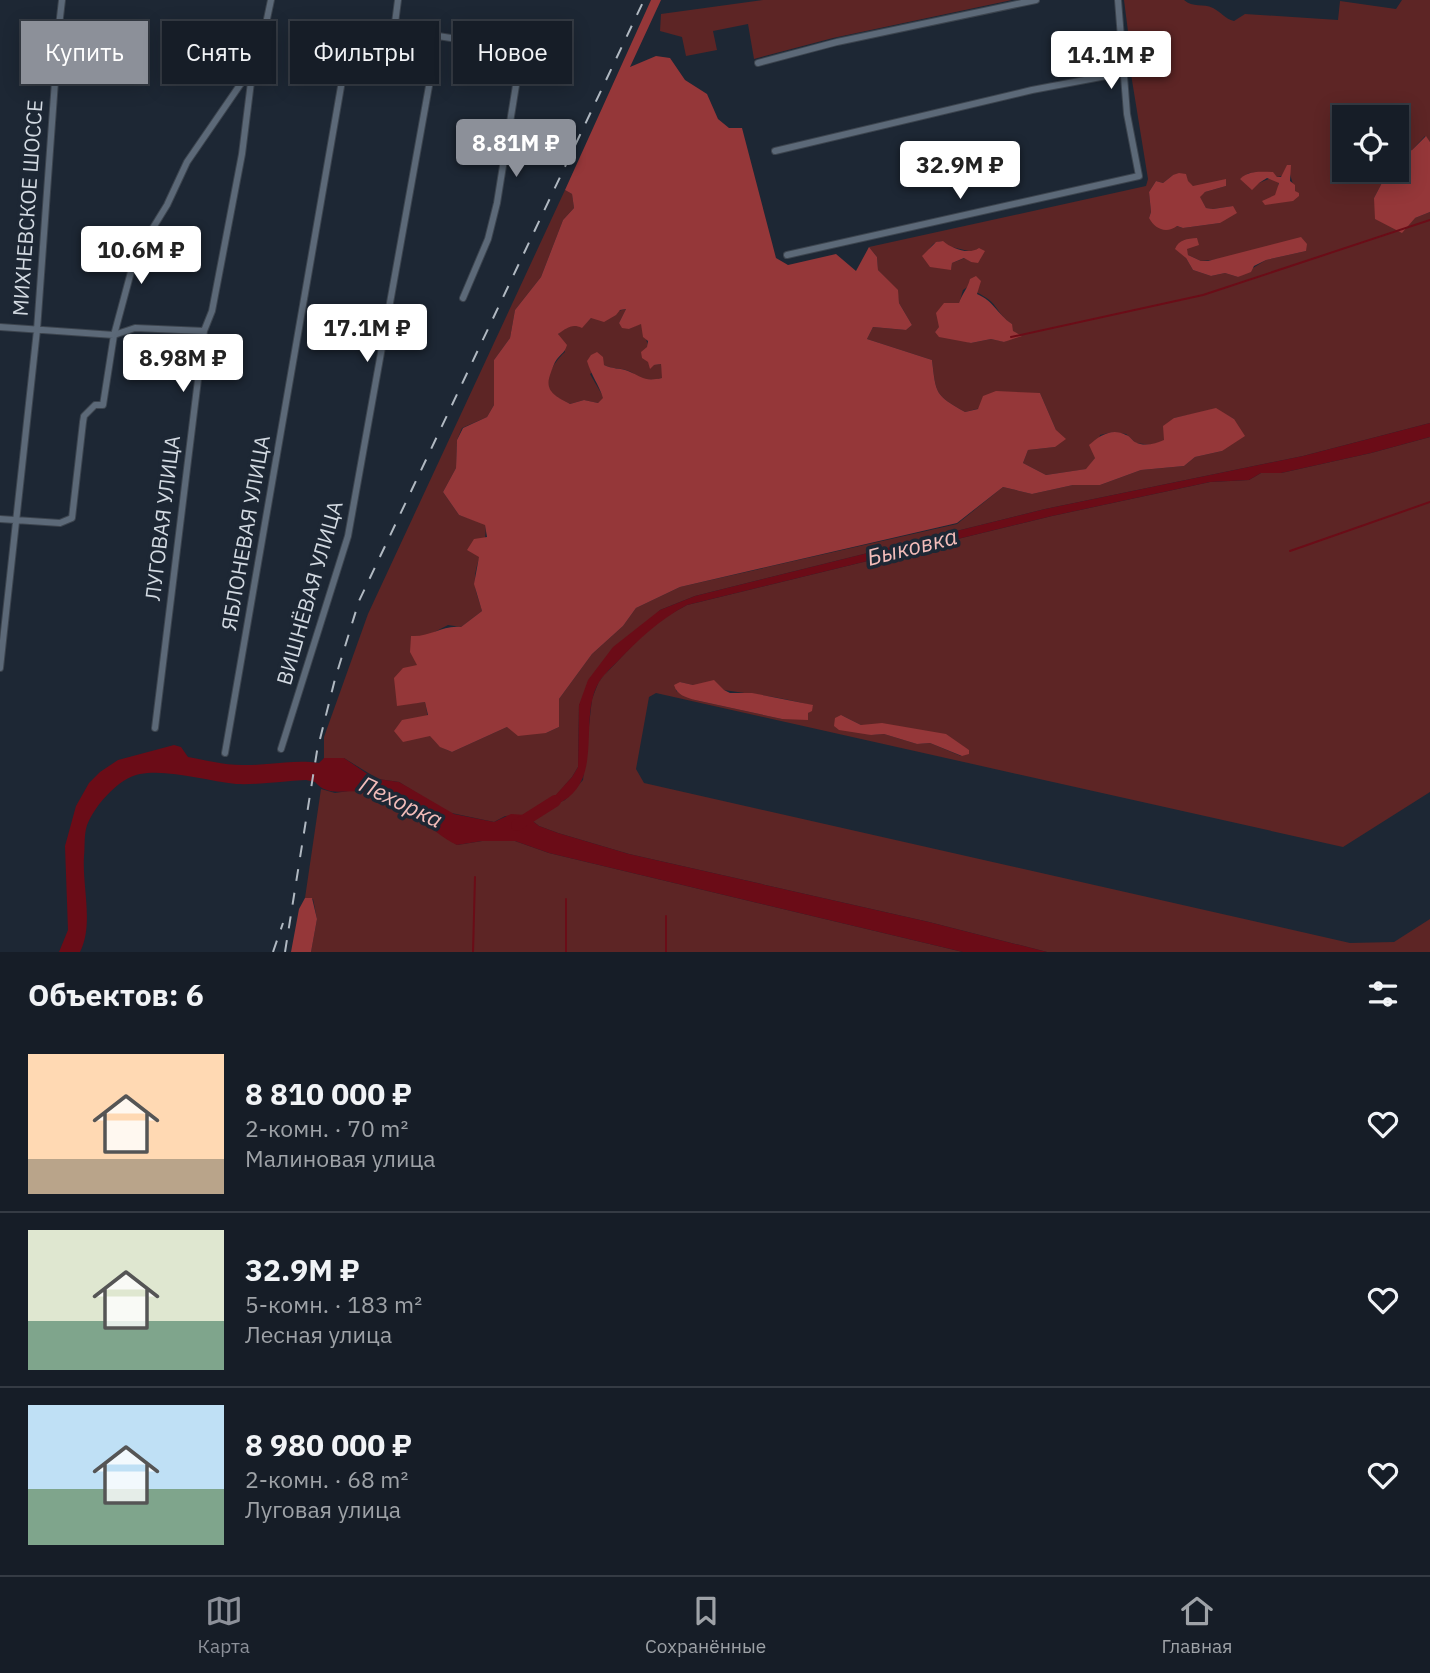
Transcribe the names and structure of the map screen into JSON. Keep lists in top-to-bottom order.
{
  "streets": {
    "street": [
      "МИХНЕВСКОЕ ШОССЕ",
      "ЛУГОВАЯ УЛИЦА",
      "ЯБЛОНЕВАЯ УЛИЦА",
      "ВИШНЁВАЯ УЛИЦА"
    ]
  },
  "water": ["Быковка", "Пехорка"],
  "page": {
    "chip": [
      "Купить",
      "Снять",
      "Фильтры",
      "Новое"
    ],
    "price": [
      "14.1M ₽",
      "8.81M ₽",
      "32.9M ₽",
      "10.6M ₽",
      "17.1M ₽",
      "8.98M ₽"
    ],
    "heading": "Объектов: 6",
    "list": [
      {
        "name": "8 810 000 ₽",
        "note": "2-комн. · 70 m² · Малиновая улица"
      },
      {
        "name": "32.9M ₽",
        "note": "5-комн. · 183 m² · Лесная улица"
      },
      {
        "name": "8 980 000 ₽",
        "note": "2-комн. · 68 m² · Луговая улица"
      }
    ],
    "tabs": ["Карта", "Сохранённые", "Главная"]
  }
}
